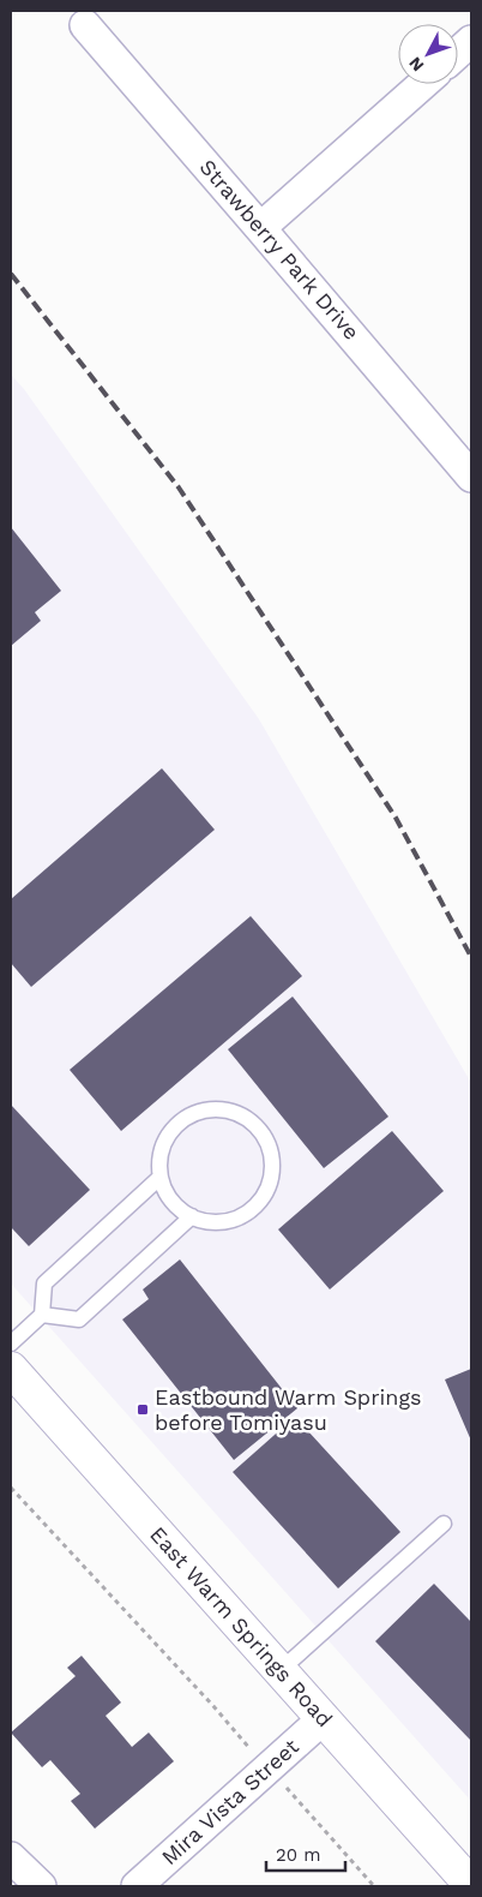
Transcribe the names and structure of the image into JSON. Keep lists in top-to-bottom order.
{
  "streets": {
    "main road": ["East Warm Springs Road"],
    "street": ["Strawberry Park Drive", "Mira Vista Street"]
  },
  "crossings": [
    ["East Warm Springs Road", "Mira Vista Street"]
  ],
  "places": {
    "transit": ["Eastbound Warm Springs before Tomiyasu"]
  },
  "scale_bar": "20 m",
  "north": "bottom left"
}
